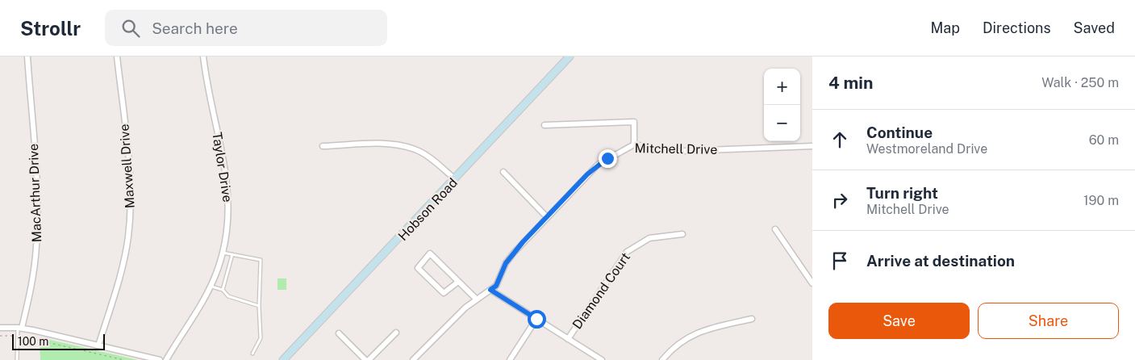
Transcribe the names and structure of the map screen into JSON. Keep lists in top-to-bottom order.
{
  "streets": {
    "main road": ["Hobson Road"],
    "street": [
      "Mitchell Drive",
      "Maxwell Drive",
      "Taylor Drive",
      "MacArthur Drive",
      "Diamond Court"
    ]
  },
  "scale_bar": "100 m",
  "page": {
    "header": "Strollr",
    "search": "Search here",
    "nav": ["Map", "Directions", "Saved"],
    "heading": ["4 min", "Walk · 250 m"],
    "map_buttons": ["+", "−"],
    "list": [
      ["Continue", "Westmoreland Drive", "60 m"],
      ["Turn right", "Mitchell Drive", "190 m"],
      "Arrive at destination"
    ],
    "buttons": ["Save", "Share"],
    "scale": "100 m"
  }
}
